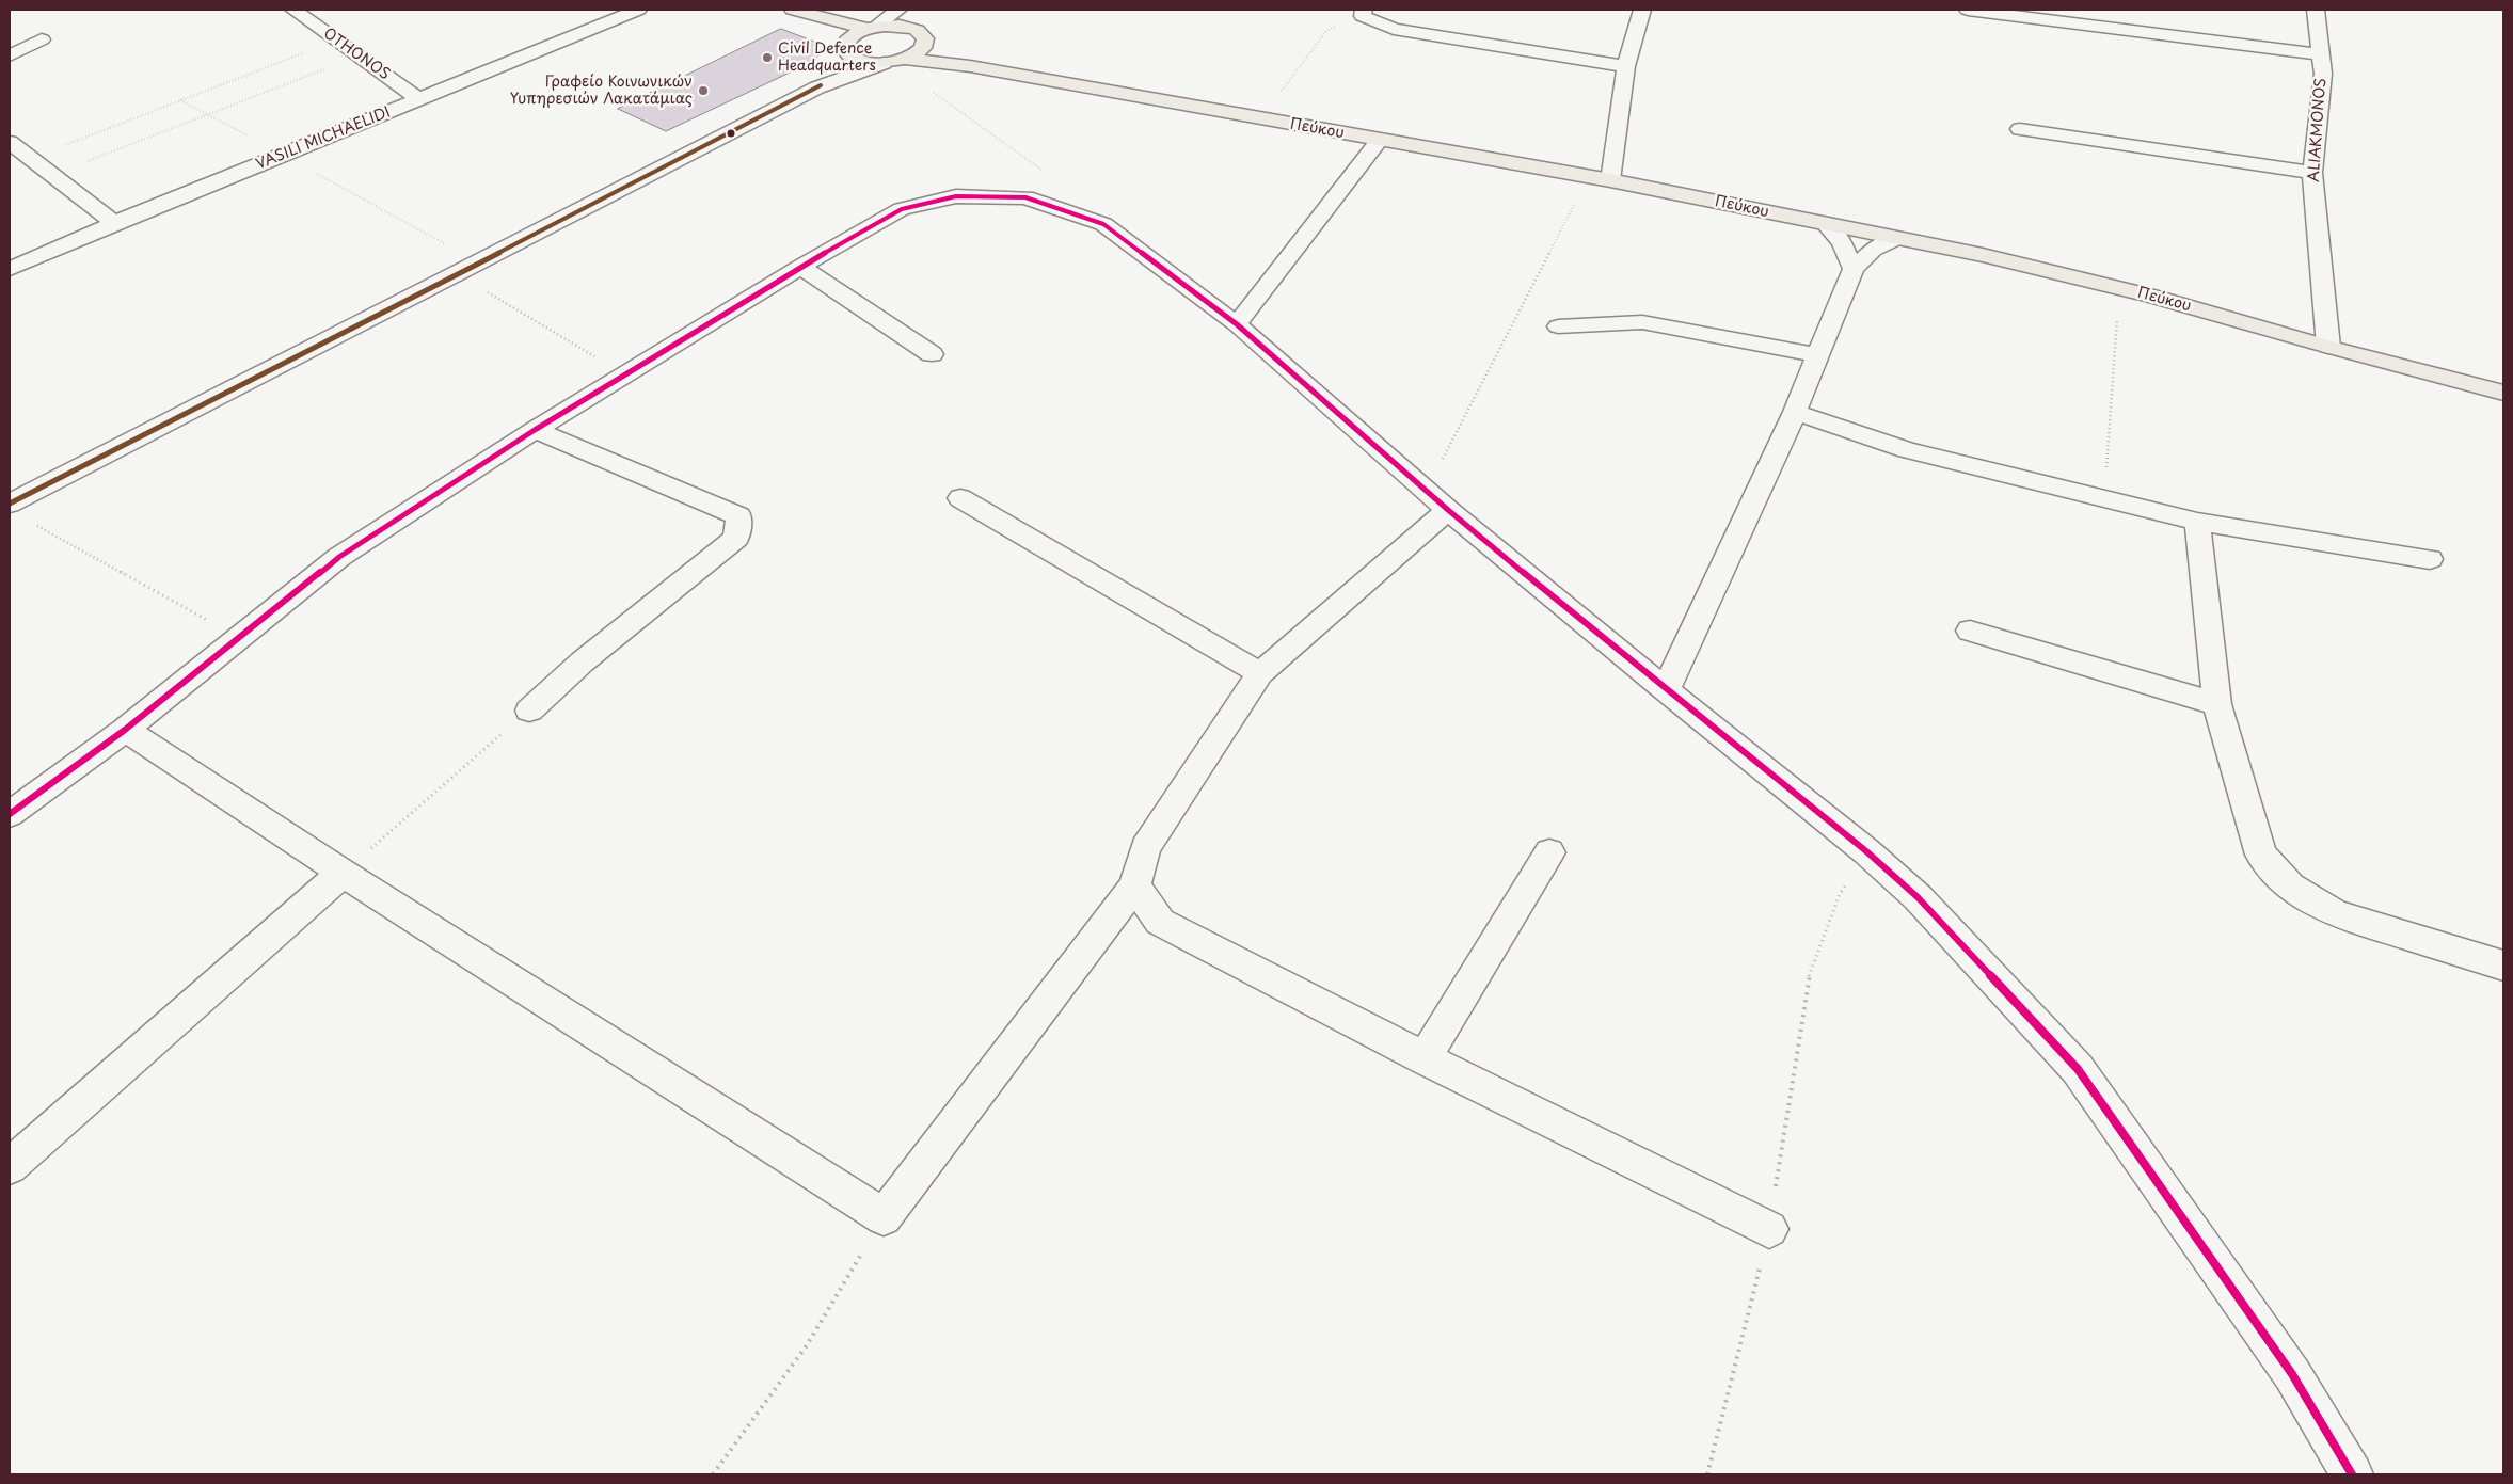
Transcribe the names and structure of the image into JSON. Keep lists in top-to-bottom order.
{
  "streets": {
    "main road": ["Πεύκου"],
    "street": ["OTHONOS", "ALIAKMONOS", "VASILI MICHAELIDI"]
  },
  "crossings": [
    ["OTHONOS", "VASILI MICHAELIDI"],
    ["Πεύκου", "ALIAKMONOS"]
  ],
  "places": ["Civil Defence Headquarters", "Γραφείο Κοινωνικών Υυπηρεσιών Λακατάμιας"]
}
